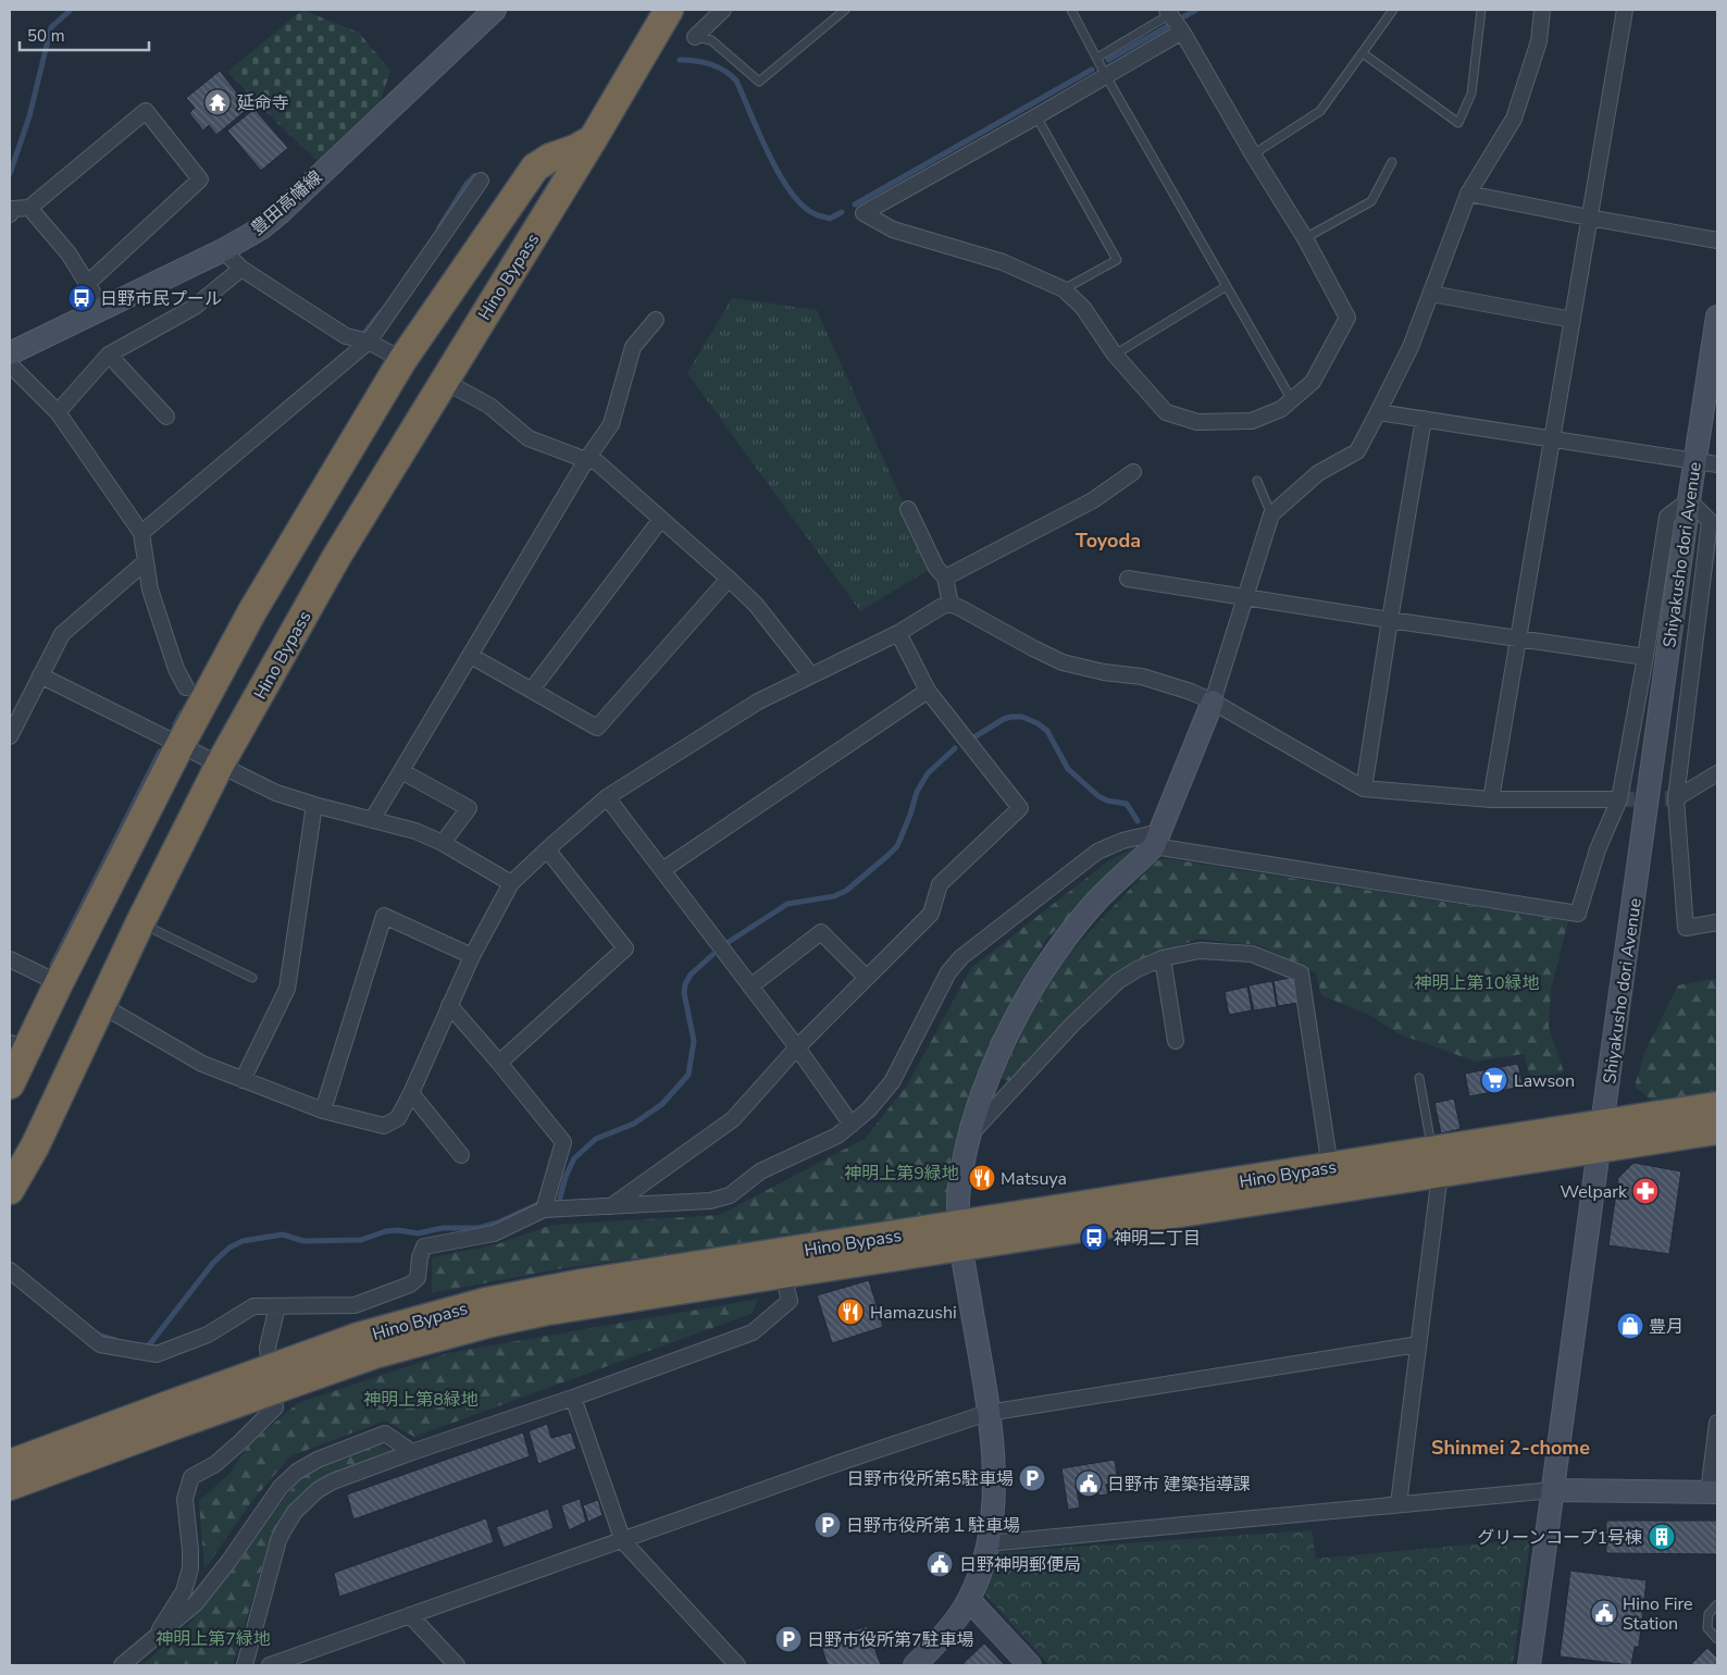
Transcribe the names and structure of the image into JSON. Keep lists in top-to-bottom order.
{
  "streets": {
    "highway": ["Hino Bypass"],
    "street": ["豊田高幡線", "Shiyakusho dori Avenue"]
  },
  "crossings": [
    ["Hino Bypass", "Shiyakusho dori Avenue"]
  ],
  "districts": ["Toyoda", "Shinmei 2-chome"],
  "parks": [
    "神明上第10緑地",
    "神明上第9緑地",
    "神明上第8緑地",
    "神明上第7緑地"
  ],
  "places": {
    "temple": ["延命寺"],
    "bus stop": ["日野市民プール", "神明二丁目"],
    "supermarket": ["Lawson"],
    "restaurant": ["Matsuya", "Hamazushi"],
    "pharmacy": ["Welpark"],
    "shop": ["豊月"],
    "parking": ["日野市役所第5駐車場", "日野市役所第１駐車場", "日野市役所第7駐車場"],
    "public building": ["日野市 建築指導課", "日野神明郵便局", "Hino Fire Station"],
    "building": ["グリーンコープ1号棟"]
  },
  "scale_bar": "50 m"
}
